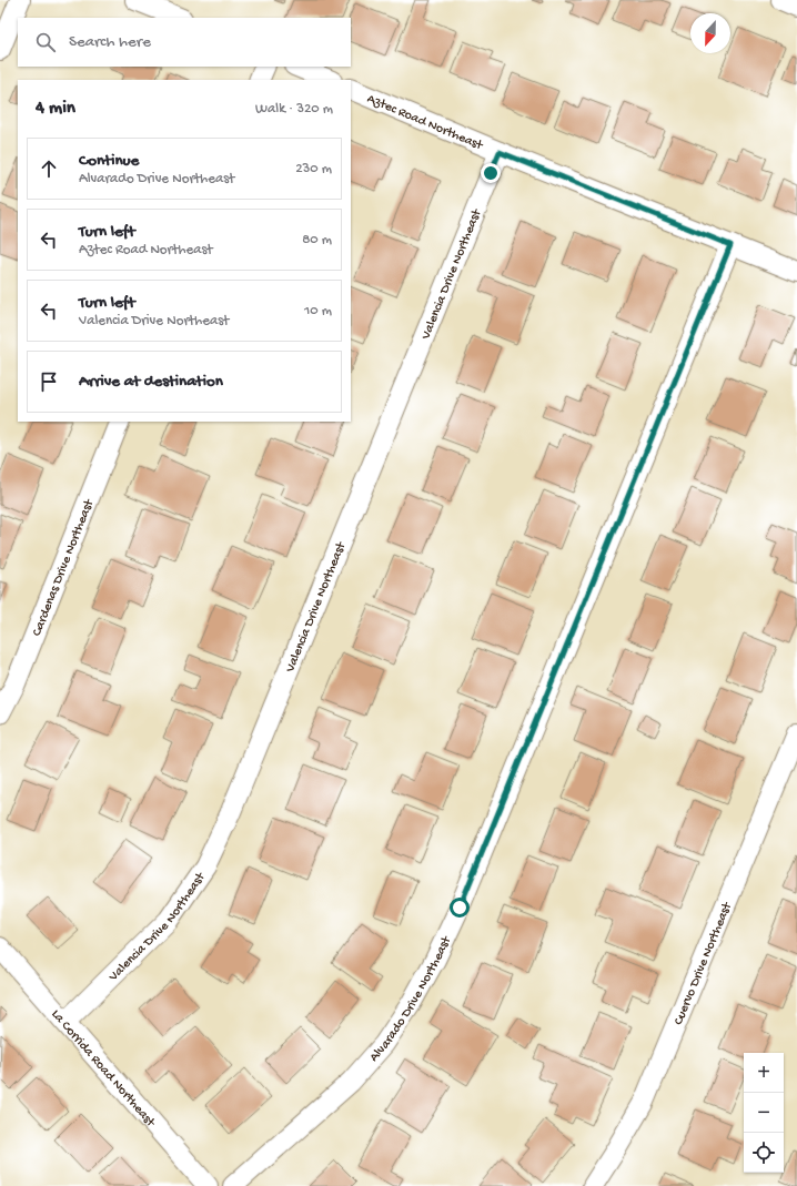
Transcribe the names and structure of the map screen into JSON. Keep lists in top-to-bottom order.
{
  "streets": {
    "street": [
      "Aztec Road Northeast",
      "Valencia Drive Northeast",
      "Cardenas Drive Northeast",
      "Cuervo Drive Northeast",
      "Alvarado Drive Northeast",
      "La Corrida Road Northeast"
    ]
  },
  "crossings": [
    ["Aztec Road Northeast", "Valencia Drive Northeast"],
    ["Aztec Road Northeast", "Alvarado Drive Northeast"],
    ["Valencia Drive Northeast", "La Corrida Road Northeast"]
  ],
  "north": "bottom",
  "page": {
    "search": "Search here",
    "heading": ["4 min", "Walk · 320 m"],
    "list": [
      ["Continue", "Alvarado Drive Northeast", "230 m"],
      ["Turn left", "Aztec Road Northeast", "80 m"],
      ["Turn left", "Valencia Drive Northeast", "10 m"],
      "Arrive at destination"
    ],
    "map_buttons": ["+", "−"]
  }
}
